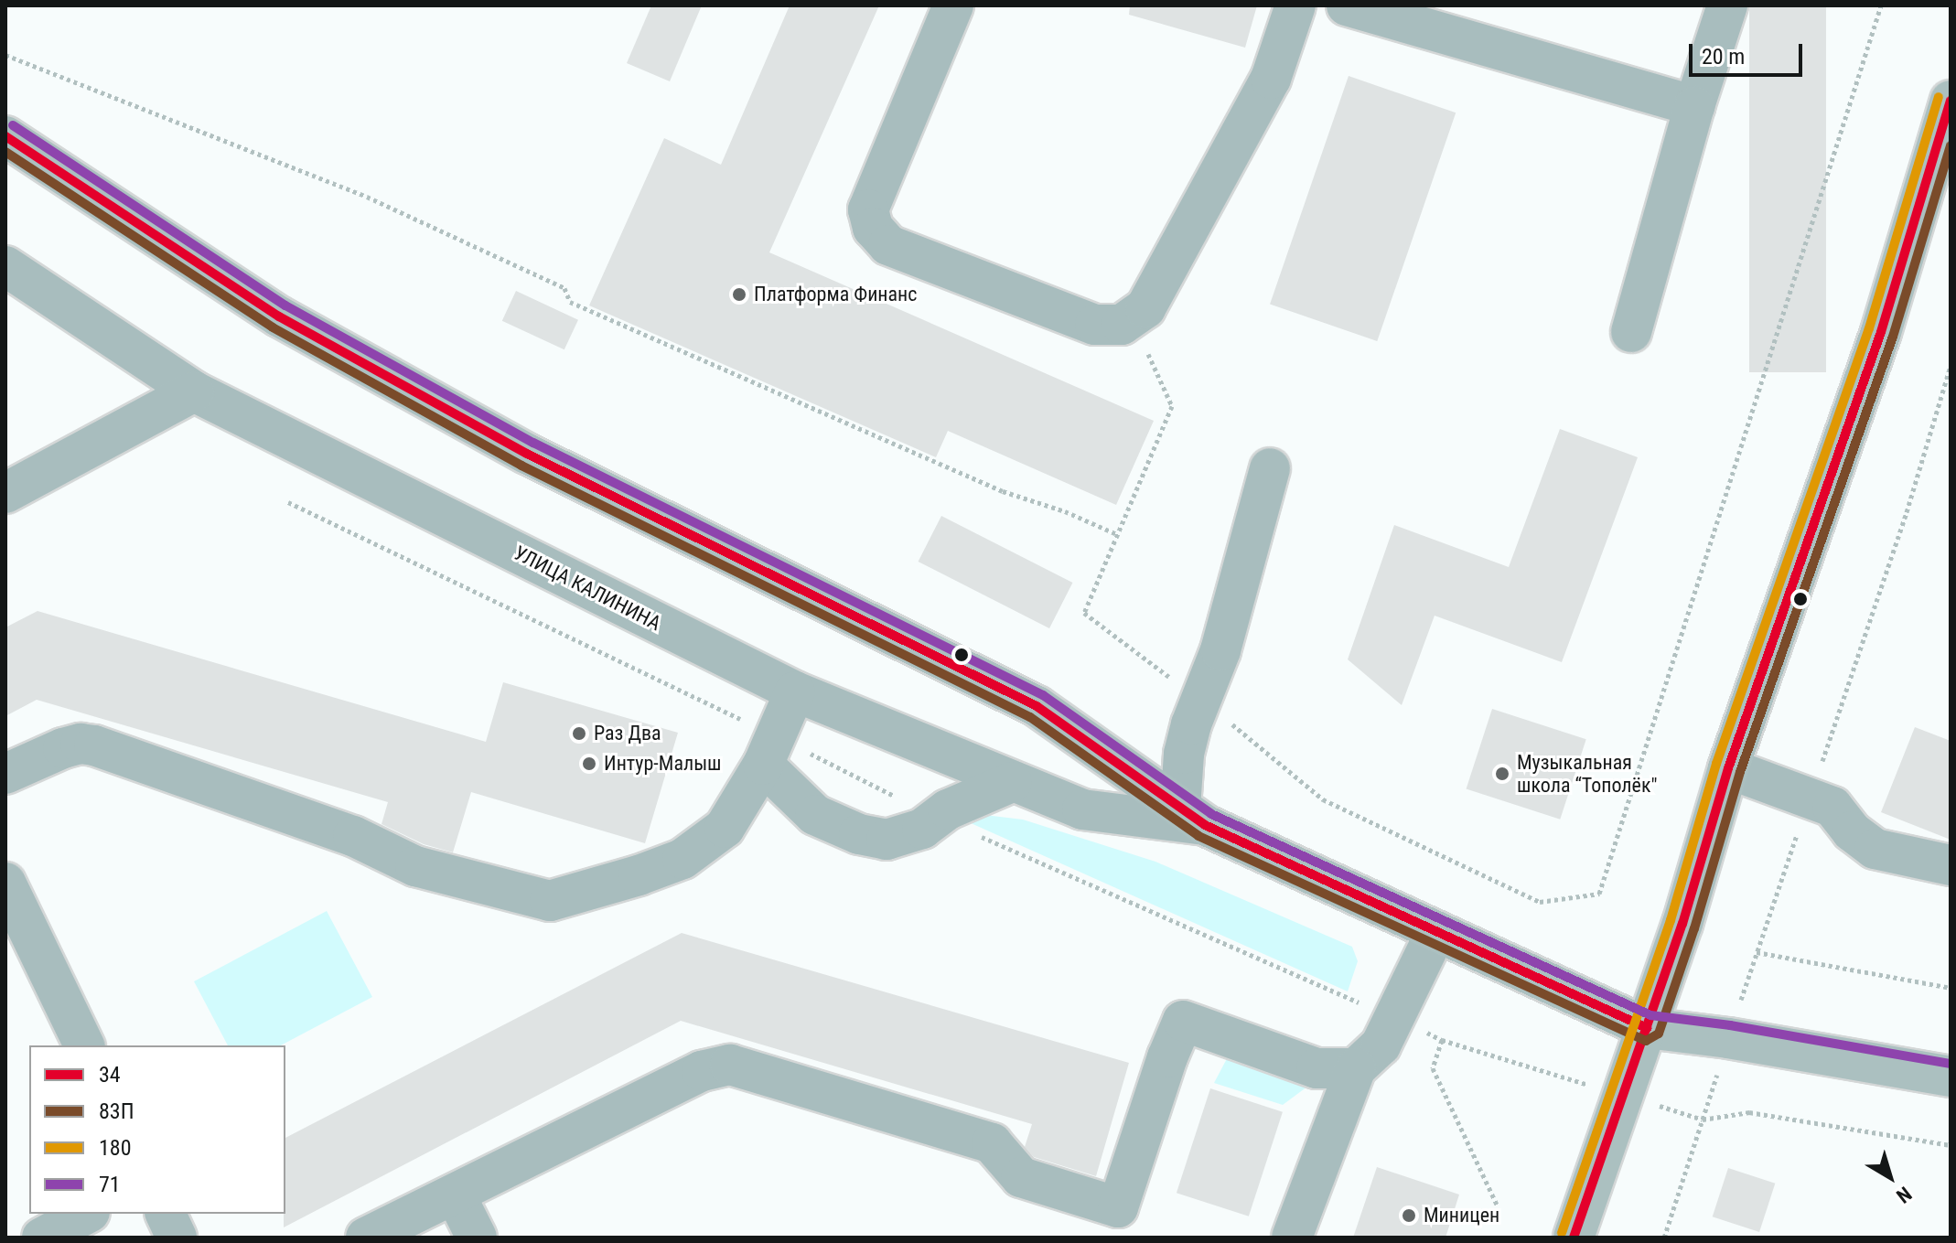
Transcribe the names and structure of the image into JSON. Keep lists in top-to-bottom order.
{
  "streets": {
    "main road": ["УЛИЦА КАЛИНИНА"]
  },
  "places": [
    "Платформа Финанс",
    "Раз Два",
    "Интур-Малыш",
    "Музыкальная школа “Тополёк\"",
    "Миницен"
  ],
  "lines": [
    "transit line 180",
    "transit line 34",
    "transit line 71",
    "transit line 83П"
  ],
  "legend": [
    "34",
    "83П",
    "180",
    "71"
  ],
  "scale_bar": "20 m",
  "north": "bottom right"
}
